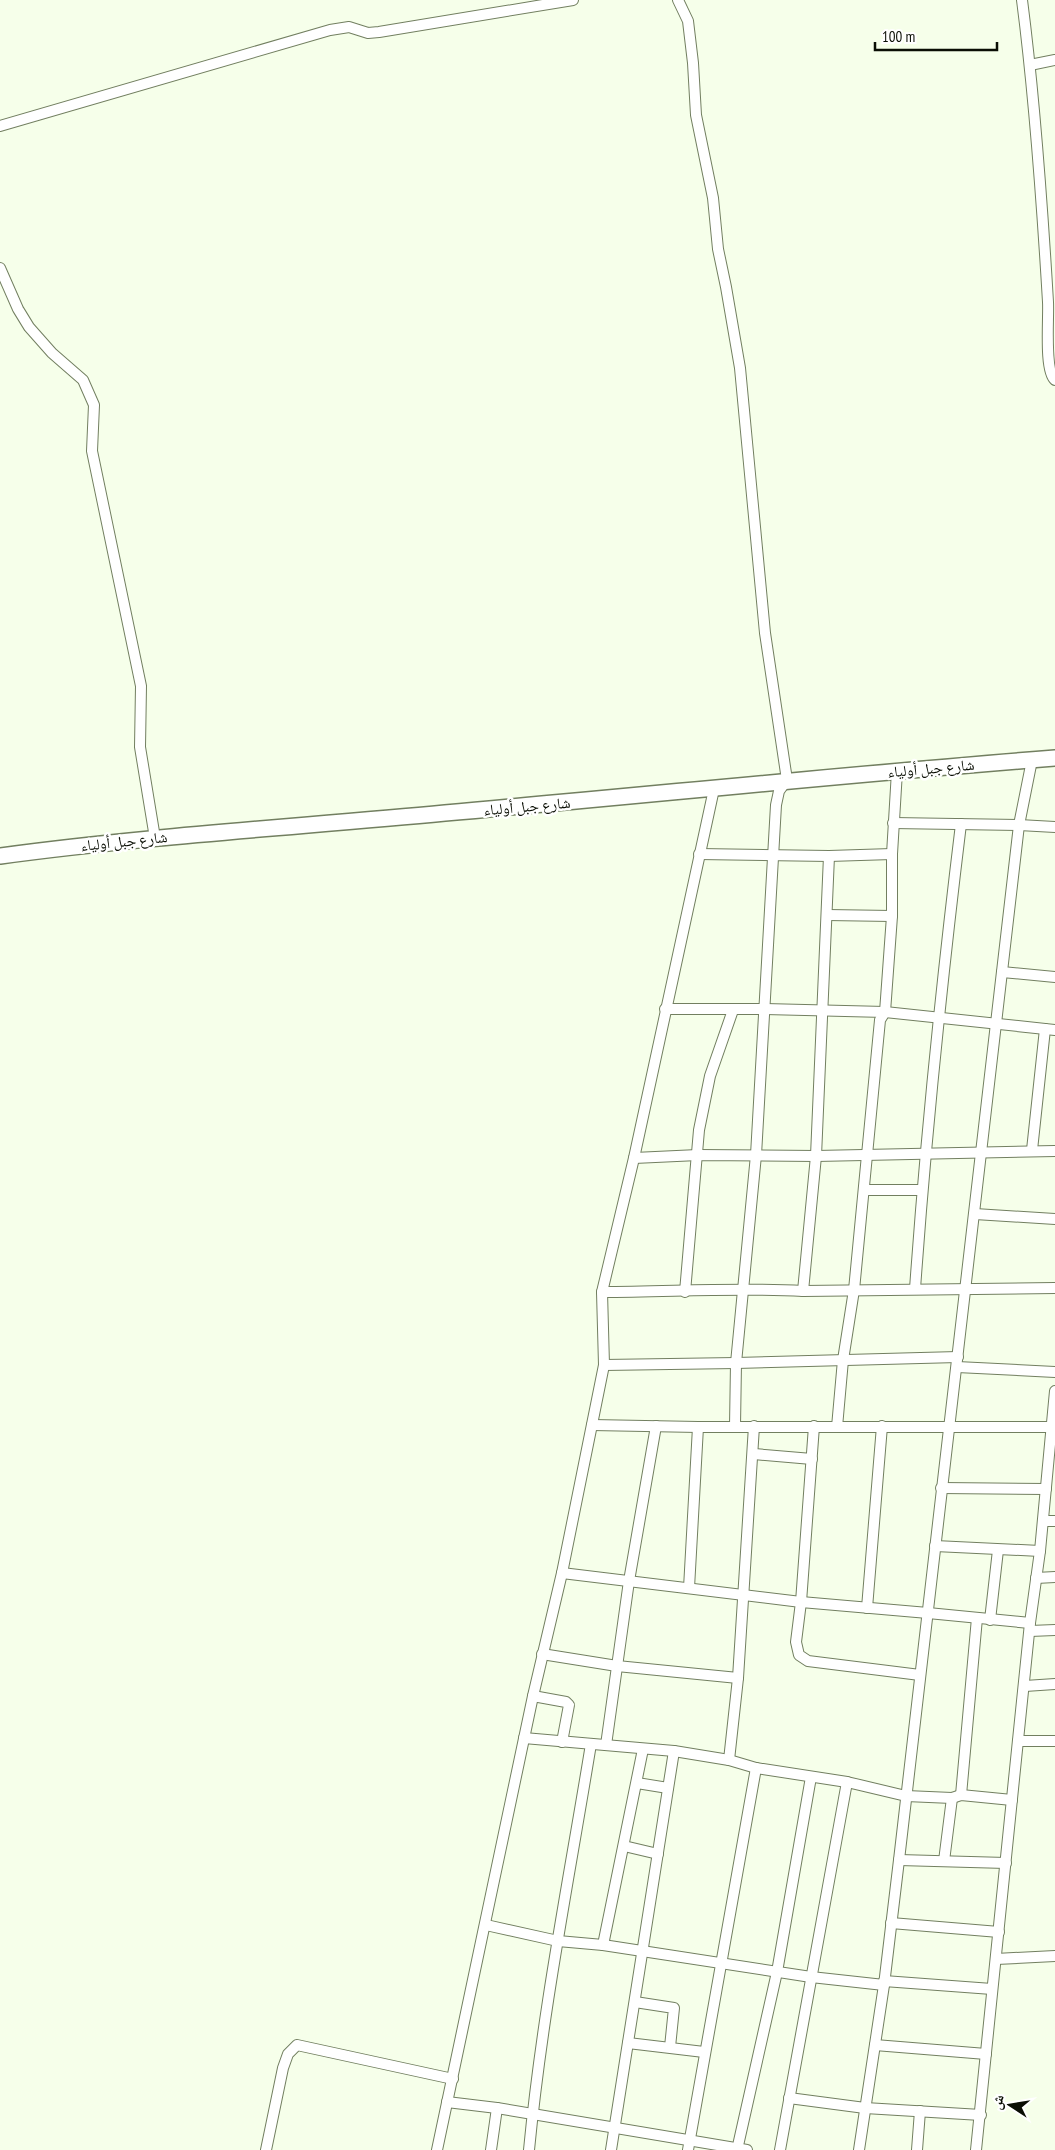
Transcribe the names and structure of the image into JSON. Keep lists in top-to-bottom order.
{
  "streets": {
    "highway": ["شارع جبل أولياء"]
  },
  "scale_bar": "100 m",
  "north": "left"
}
